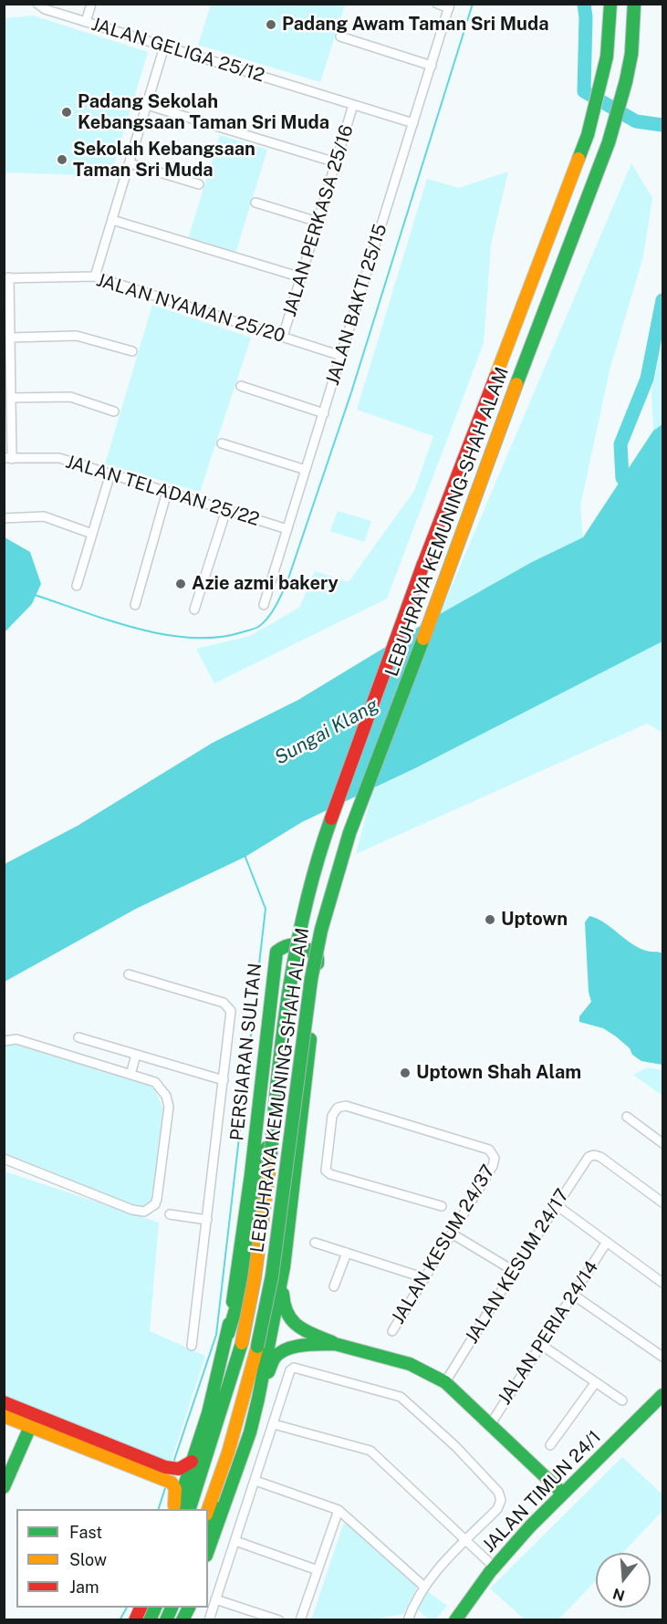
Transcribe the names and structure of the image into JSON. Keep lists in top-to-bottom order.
{
  "streets": {
    "main road": ["LEBUHRAYA KEMUNING-SHAH ALAM", "PERSIARAN SULTAN", "JALAN TIMUN 24/1"],
    "street": [
      "JALAN GELIGA 25/12",
      "JALAN PERKASA 25/16",
      "JALAN BAKTI 25/15",
      "JALAN NYAMAN 25/20",
      "JALAN TELADAN 25/22",
      "JALAN KESUM 24/37",
      "JALAN KESUM 24/17",
      "JALAN PERIA 24/14"
    ]
  },
  "crossings": [
    ["JALAN GELIGA 25/12", "JALAN PERKASA 25/16"],
    ["JALAN GELIGA 25/12", "JALAN BAKTI 25/15"],
    ["JALAN PERKASA 25/16", "JALAN NYAMAN 25/20"],
    ["JALAN BAKTI 25/15", "JALAN NYAMAN 25/20"],
    ["JALAN BAKTI 25/15", "JALAN TELADAN 25/22"]
  ],
  "water": ["Sungai Klang"],
  "places": [
    "Padang Awam Taman Sri Muda",
    "Padang Sekolah Kebangsaan Taman Sri Muda",
    "Sekolah Kebangsaan Taman Sri Muda",
    "Azie azmi bakery",
    "Uptown",
    "Uptown Shah Alam"
  ],
  "legend": ["Fast", "Slow", "Jam"],
  "north": "bottom"
}
